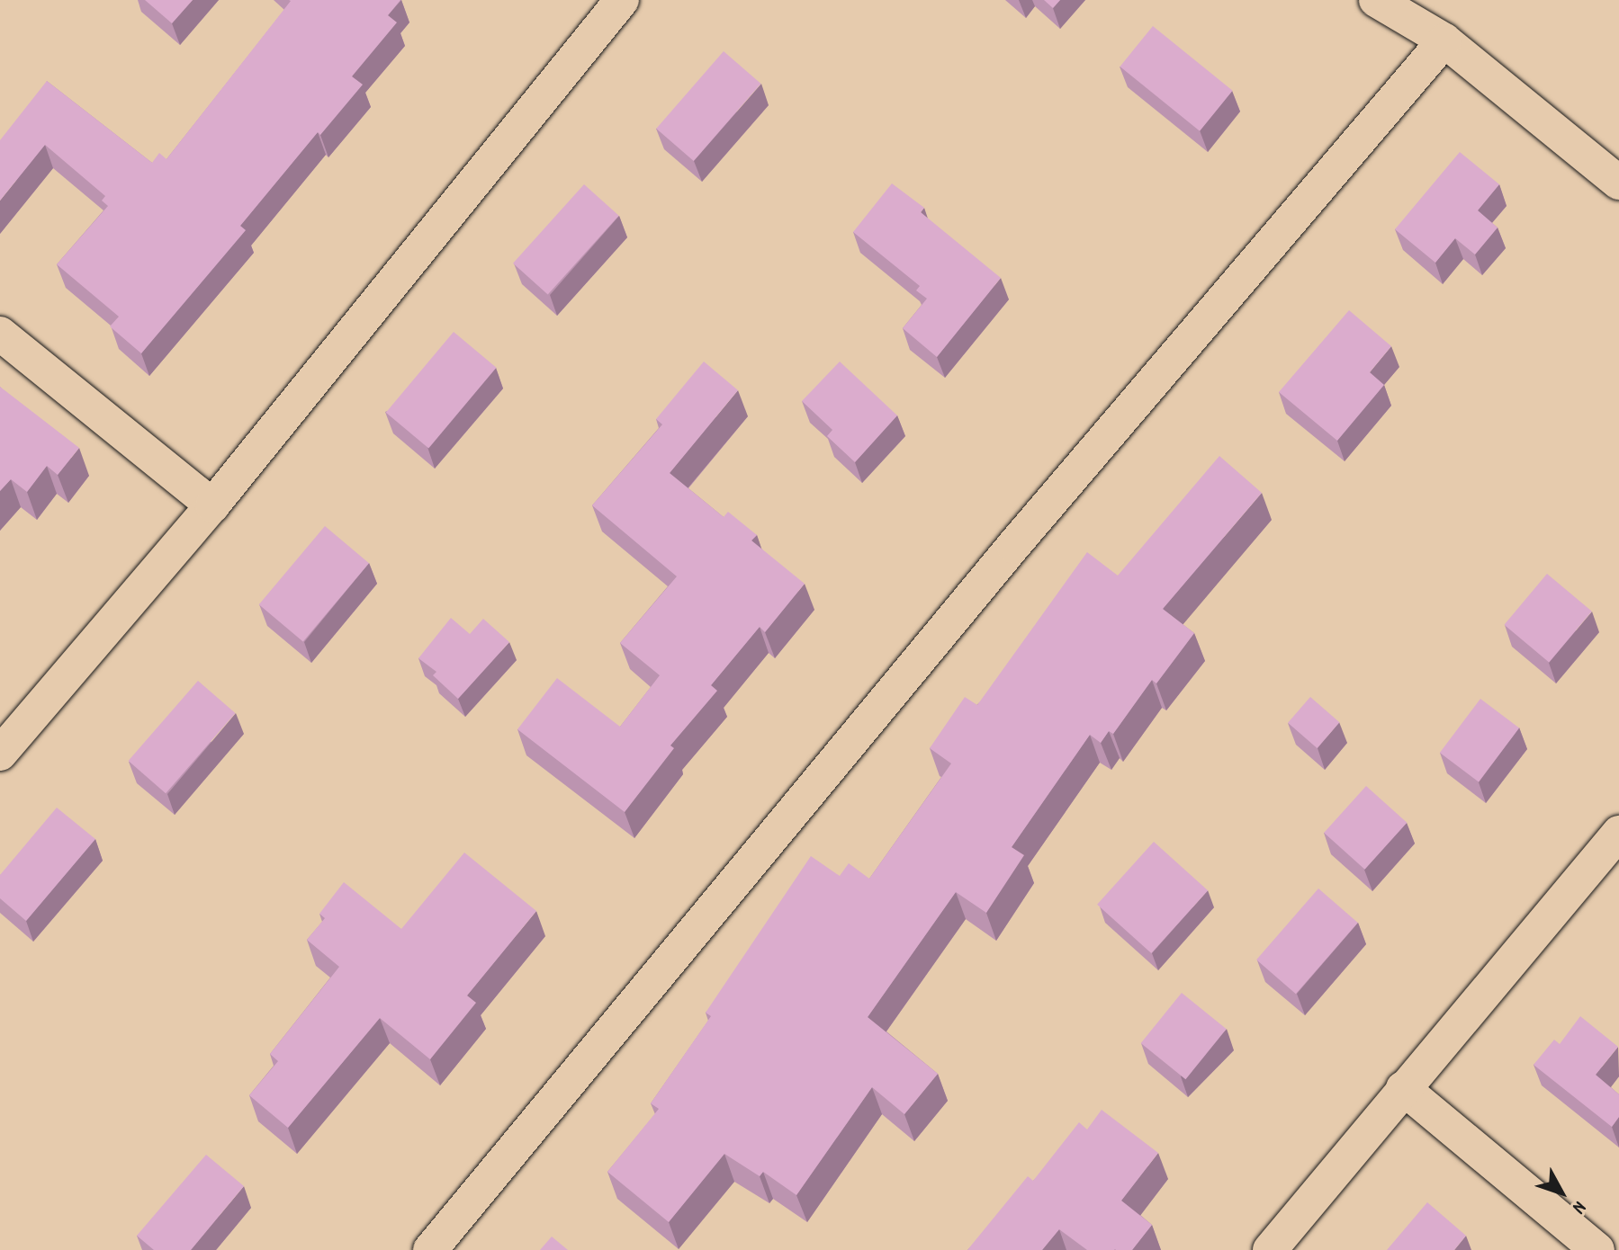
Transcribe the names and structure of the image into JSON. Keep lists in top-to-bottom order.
{
  "north": "bottom right"
}
